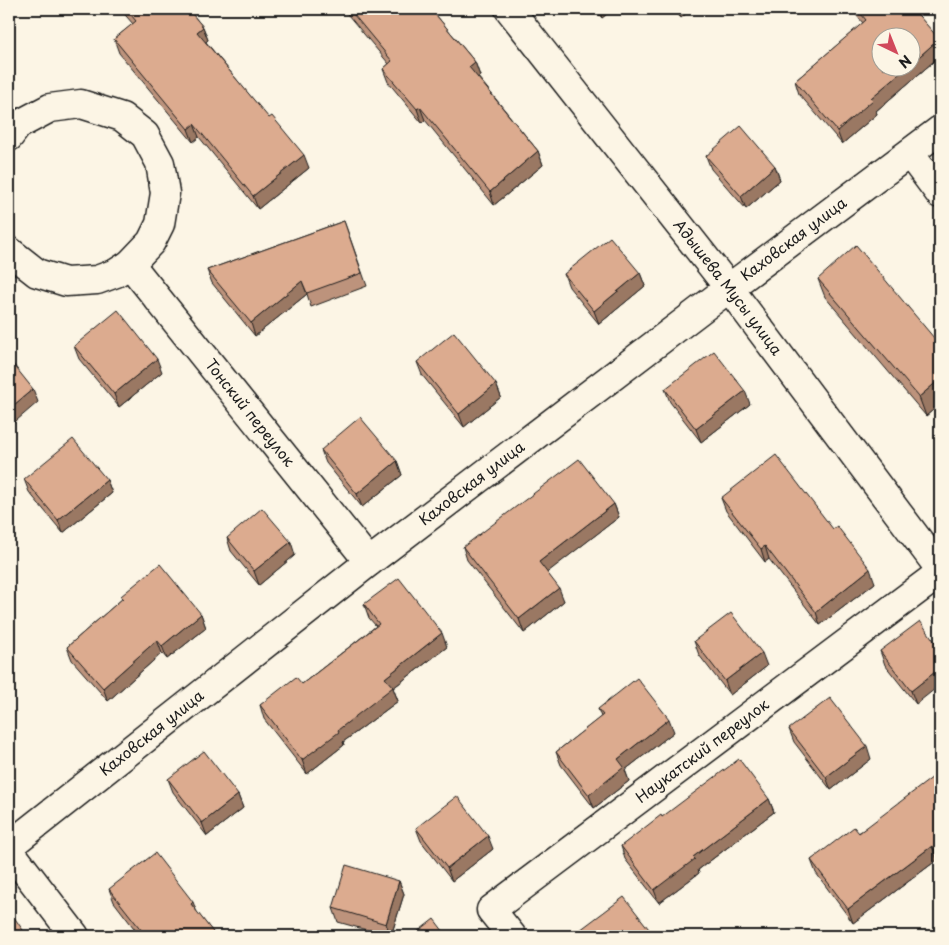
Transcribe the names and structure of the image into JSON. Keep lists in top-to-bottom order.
{
  "streets": {
    "street": [
      "Каховская улица",
      "Адышева Мусы улица",
      "Тонский переулок",
      "Наукатский переулок"
    ]
  },
  "crossings": [
    ["Каховская улица", "Адышева Мусы улица"],
    ["Каховская улица", "Тонский переулок"],
    ["Адышева Мусы улица", "Наукатский переулок"]
  ],
  "north": "bottom right"
}
